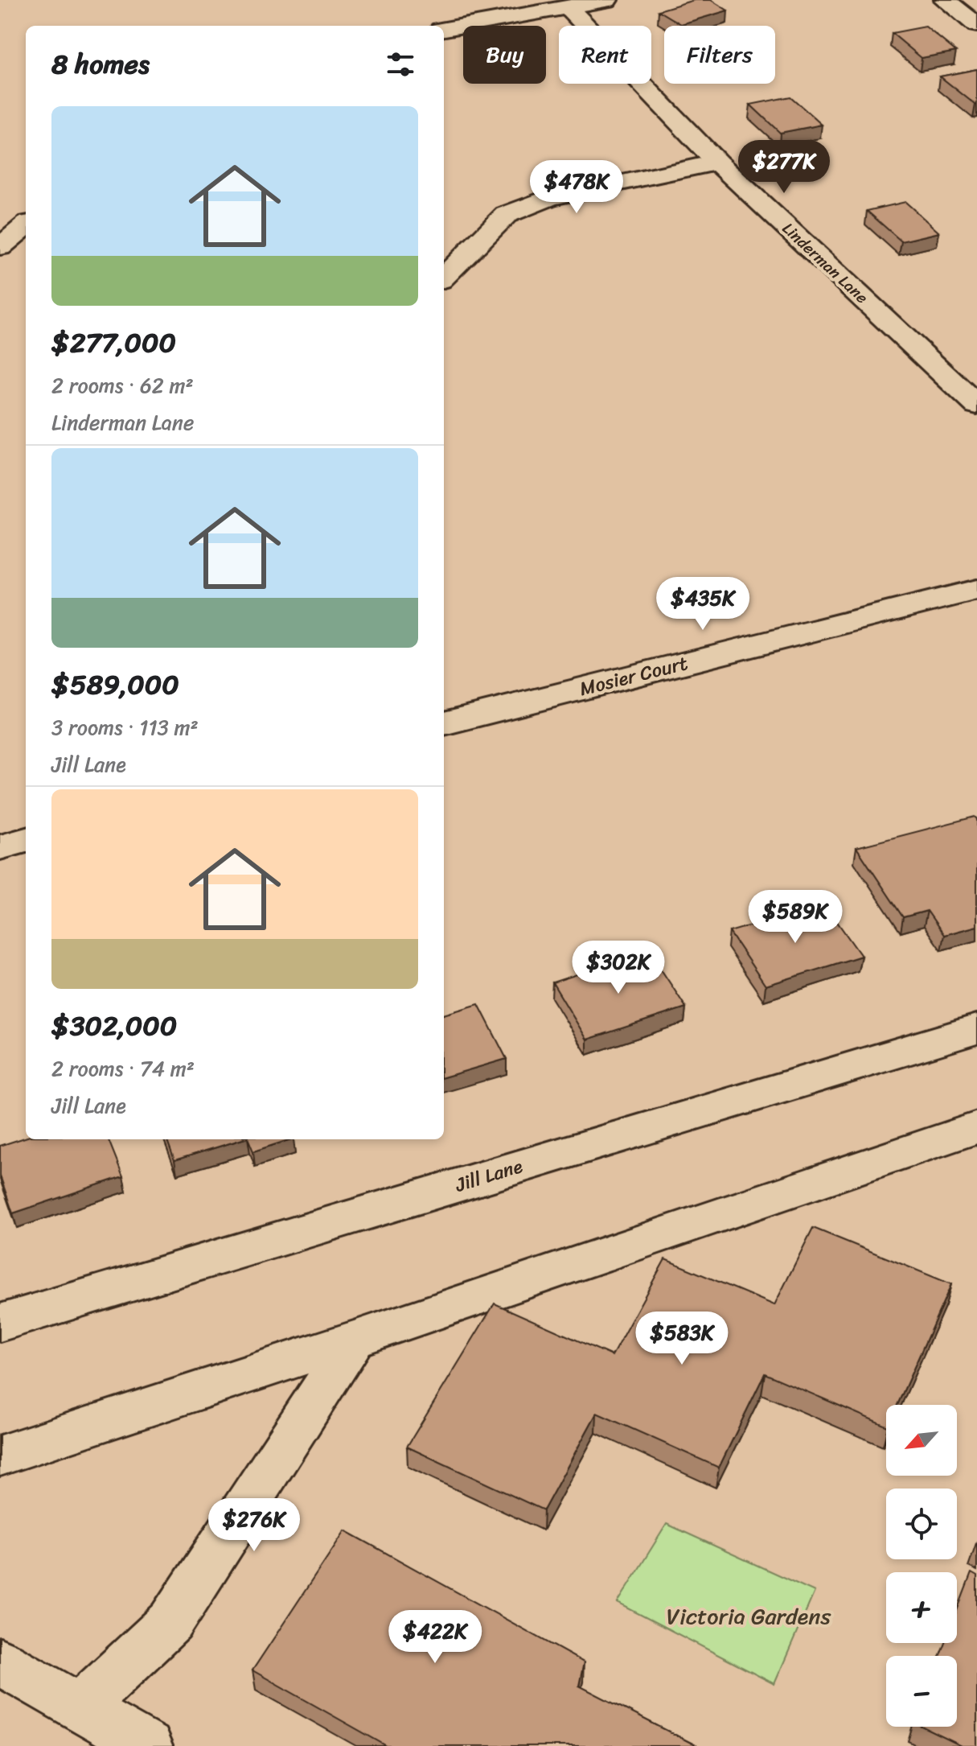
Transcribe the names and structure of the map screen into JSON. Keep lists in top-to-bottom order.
{
  "streets": {
    "street": ["Linderman Lane", "Mosier Court", "Jill Lane"]
  },
  "parks": ["Victoria Gardens"],
  "north": "bottom left",
  "page": {
    "chip": ["Buy", "Rent", "Filters"],
    "heading": "8 homes",
    "list": [
      {
        "name": "$277,000",
        "note": "2 rooms · 62 m² · Linderman Lane"
      },
      {
        "name": "$589,000",
        "note": "3 rooms · 113 m² · Jill Lane"
      },
      {
        "name": "$302,000",
        "note": "2 rooms · 74 m² · Jill Lane"
      }
    ],
    "price": [
      "$277K",
      "$478K",
      "$435K",
      "$589K",
      "$302K",
      "$583K",
      "$276K",
      "$422K"
    ],
    "map_buttons": ["+", "−"]
  }
}
